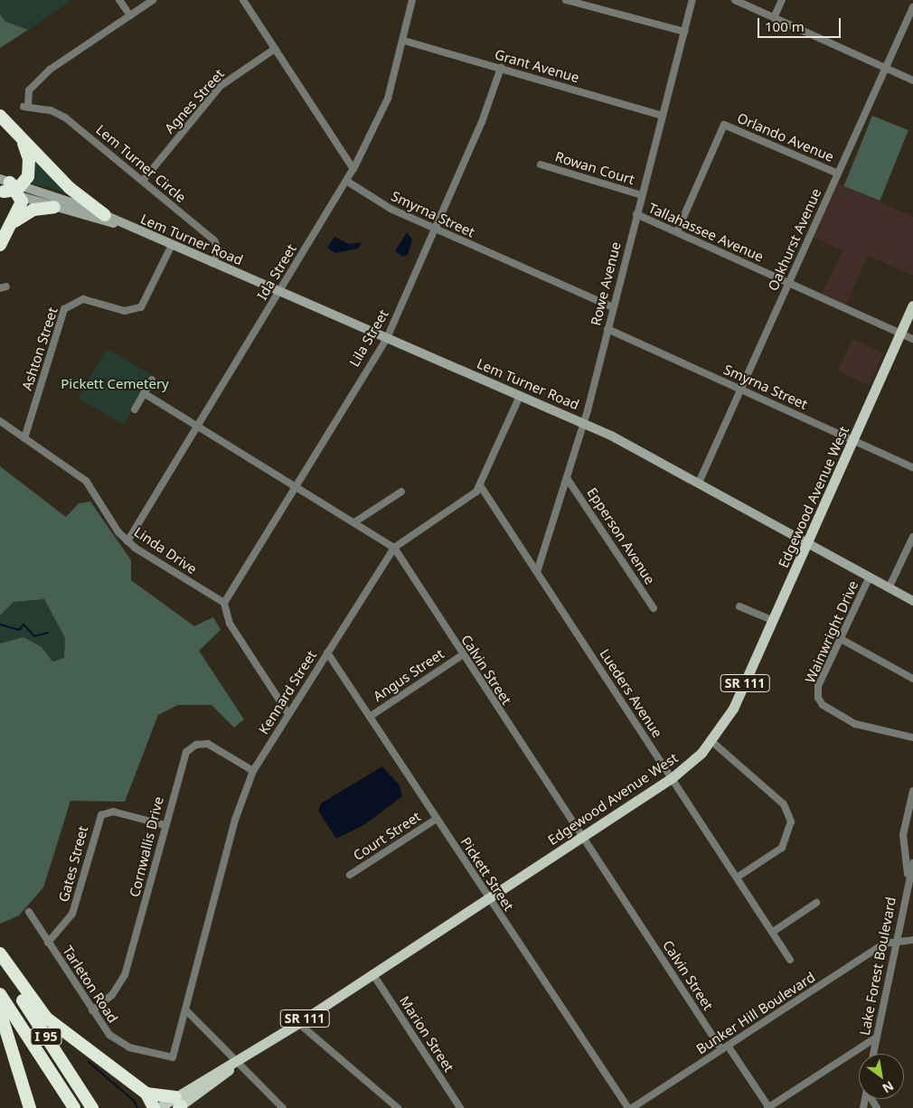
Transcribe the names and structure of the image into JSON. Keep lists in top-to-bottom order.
{
  "streets": {
    "highway": ["I 95"],
    "main road": ["Lem Turner Road", "Edgewood Avenue West", "SR 111"],
    "street": [
      "Grant Avenue",
      "Agnes Street",
      "Orlando Avenue",
      "Lem Turner Circle",
      "Rowan Court",
      "Smyrna Street",
      "Tallahassee Avenue",
      "Oakhurst Avenue",
      "Ida Street",
      "Rowe Avenue",
      "Lila Street",
      "Ashton Street",
      "Epperson Avenue",
      "Linda Drive",
      "Wainwright Drive",
      "Calvin Street",
      "Angus Street",
      "Kennard Street",
      "Lueders Avenue",
      "Court Street",
      "Cornwallis Drive",
      "Gates Street",
      "Pickett Street",
      "Lake Forest Boulevard",
      "Tarleton Road",
      "Bunker Hill Boulevard",
      "Marion Street"
    ]
  },
  "crossings": [
    ["Grant Avenue", "Ida Street"],
    ["Grant Avenue", "Rowe Avenue"],
    ["Grant Avenue", "Lila Street"],
    ["Agnes Street", "Lem Turner Circle"],
    ["Orlando Avenue", "Tallahassee Avenue"],
    ["Orlando Avenue", "Oakhurst Avenue"],
    ["Lem Turner Circle", "Lem Turner Road"],
    ["Rowan Court", "Rowe Avenue"],
    ["Smyrna Street", "Oakhurst Avenue"],
    ["Smyrna Street", "Ida Street"],
    ["Smyrna Street", "Rowe Avenue"],
    ["Smyrna Street", "Lila Street"],
    ["Smyrna Street", "Edgewood Avenue West"],
    ["Tallahassee Avenue", "Oakhurst Avenue"],
    ["Tallahassee Avenue", "Rowe Avenue"],
    ["Tallahassee Avenue", "Edgewood Avenue West"],
    ["Lem Turner Road", "Oakhurst Avenue"],
    ["Lem Turner Road", "Ida Street"],
    ["Lem Turner Road", "Rowe Avenue"],
    ["Lem Turner Road", "Lila Street"],
    ["Lem Turner Road", "Ashton Street"],
    ["Lem Turner Road", "Edgewood Avenue West"],
    ["Lem Turner Road", "Wainwright Drive"],
    ["Ida Street", "Linda Drive"],
    ["Ida Street", "Calvin Street"],
    ["Rowe Avenue", "Epperson Avenue"],
    ["Rowe Avenue", "Lueders Avenue"],
    ["Lila Street", "Linda Drive"],
    ["Lila Street", "Calvin Street"],
    ["Ashton Street", "Linda Drive"],
    ["Edgewood Avenue West", "Calvin Street"],
    ["Edgewood Avenue West", "Lueders Avenue"],
    ["Edgewood Avenue West", "Pickett Street"],
    ["Edgewood Avenue West", "Marion Street"],
    ["Linda Drive", "Kennard Street"],
    ["Calvin Street", "Angus Street"],
    ["Calvin Street", "Kennard Street"],
    ["Calvin Street", "Bunker Hill Boulevard"],
    ["Angus Street", "Pickett Street"],
    ["Kennard Street", "Lueders Avenue"],
    ["Kennard Street", "Cornwallis Drive"],
    ["Kennard Street", "Pickett Street"],
    ["Kennard Street", "Tarleton Road"],
    ["Court Street", "Pickett Street"],
    ["Cornwallis Drive", "Gates Street"],
    ["Cornwallis Drive", "Tarleton Road"],
    ["Gates Street", "Tarleton Road"],
    ["Lake Forest Boulevard", "Bunker Hill Boulevard"]
  ],
  "parks": ["Pickett Cemetery"],
  "scale_bar": "100 m",
  "north": "bottom right"
}
